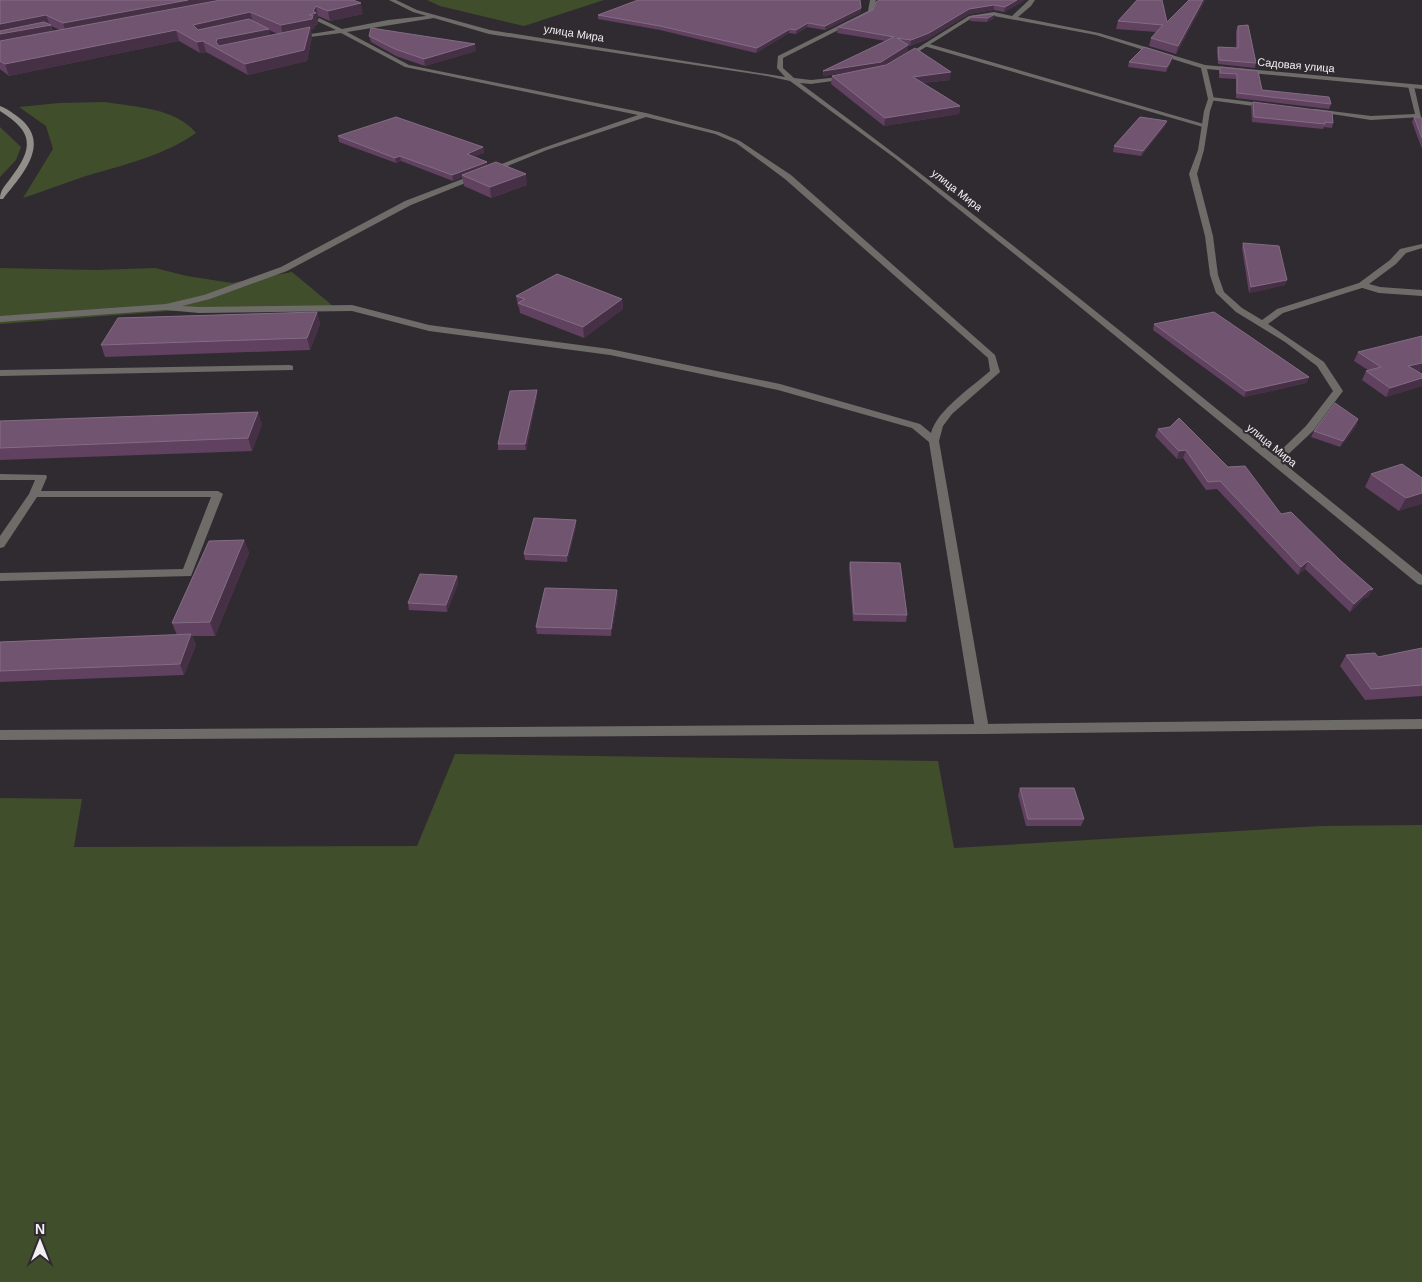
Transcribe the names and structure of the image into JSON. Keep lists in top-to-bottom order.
{
  "streets": {
    "street": ["улица Мира", "Садовая улица"]
  },
  "north": "top"
}
